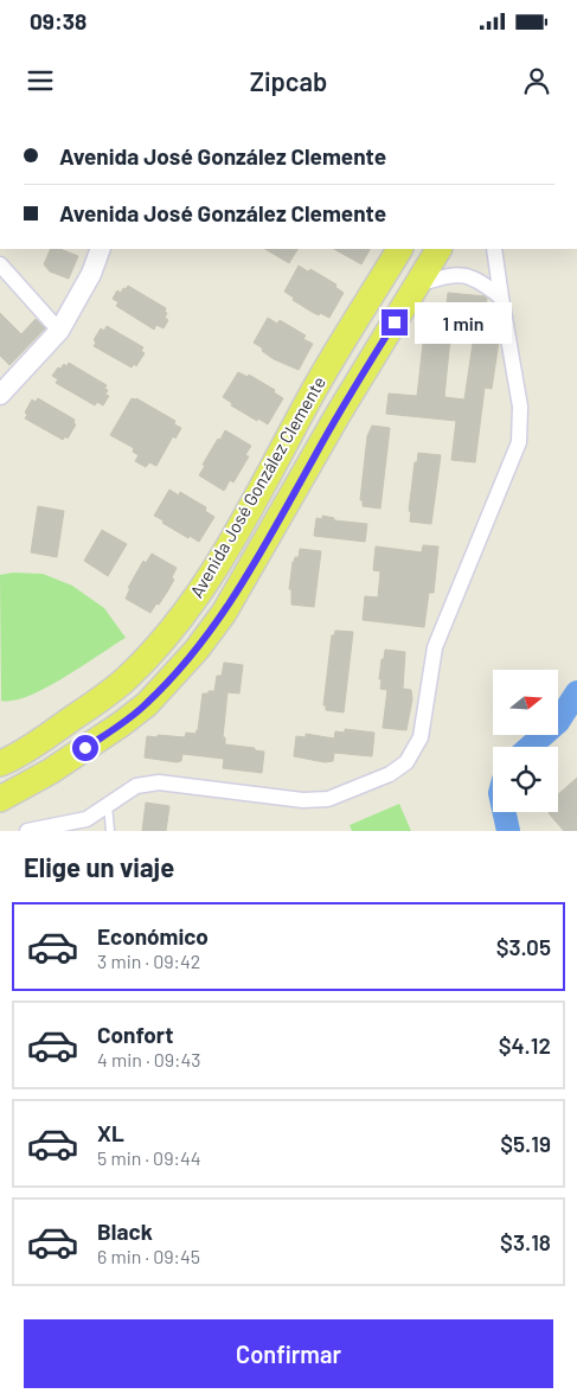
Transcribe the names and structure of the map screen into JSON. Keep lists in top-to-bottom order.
{
  "streets": {
    "main road": ["Avenida José González Clemente"]
  },
  "north": "right",
  "page": {
    "status": "09:38",
    "header": "Zipcab",
    "banner": ["Avenida José González Clemente", "Avenida José González Clemente"],
    "bubble": "1 min",
    "heading": "Elige un viaje",
    "list": [
      {
        "name": "Económico",
        "note": "3 min · 09:42",
        "value": "$3.05"
      },
      {
        "name": "Confort",
        "note": "4 min · 09:43",
        "value": "$4.12"
      },
      {
        "name": "XL",
        "note": "5 min · 09:44",
        "value": "$5.19"
      },
      {
        "name": "Black",
        "note": "6 min · 09:45",
        "value": "$3.18"
      }
    ],
    "buttons": "Confirmar"
  }
}
